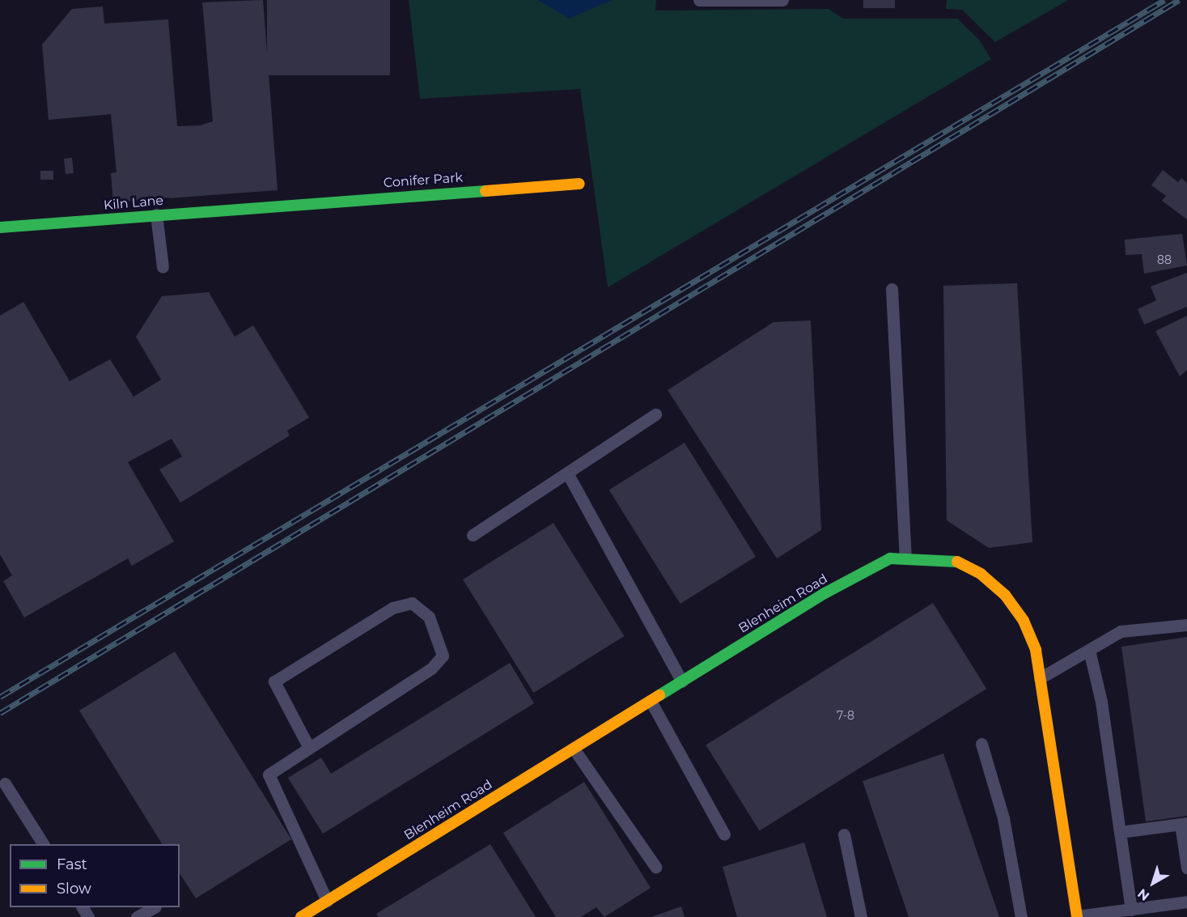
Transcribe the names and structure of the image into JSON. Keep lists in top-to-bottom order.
{
  "streets": {
    "street": ["Conifer Park", "Kiln Lane", "Blenheim Road"]
  },
  "crossings": [
    ["Conifer Park", "Kiln Lane"]
  ],
  "house_numbers": ["88", "7-8"],
  "legend": ["Fast", "Slow"],
  "north": "bottom left"
}
